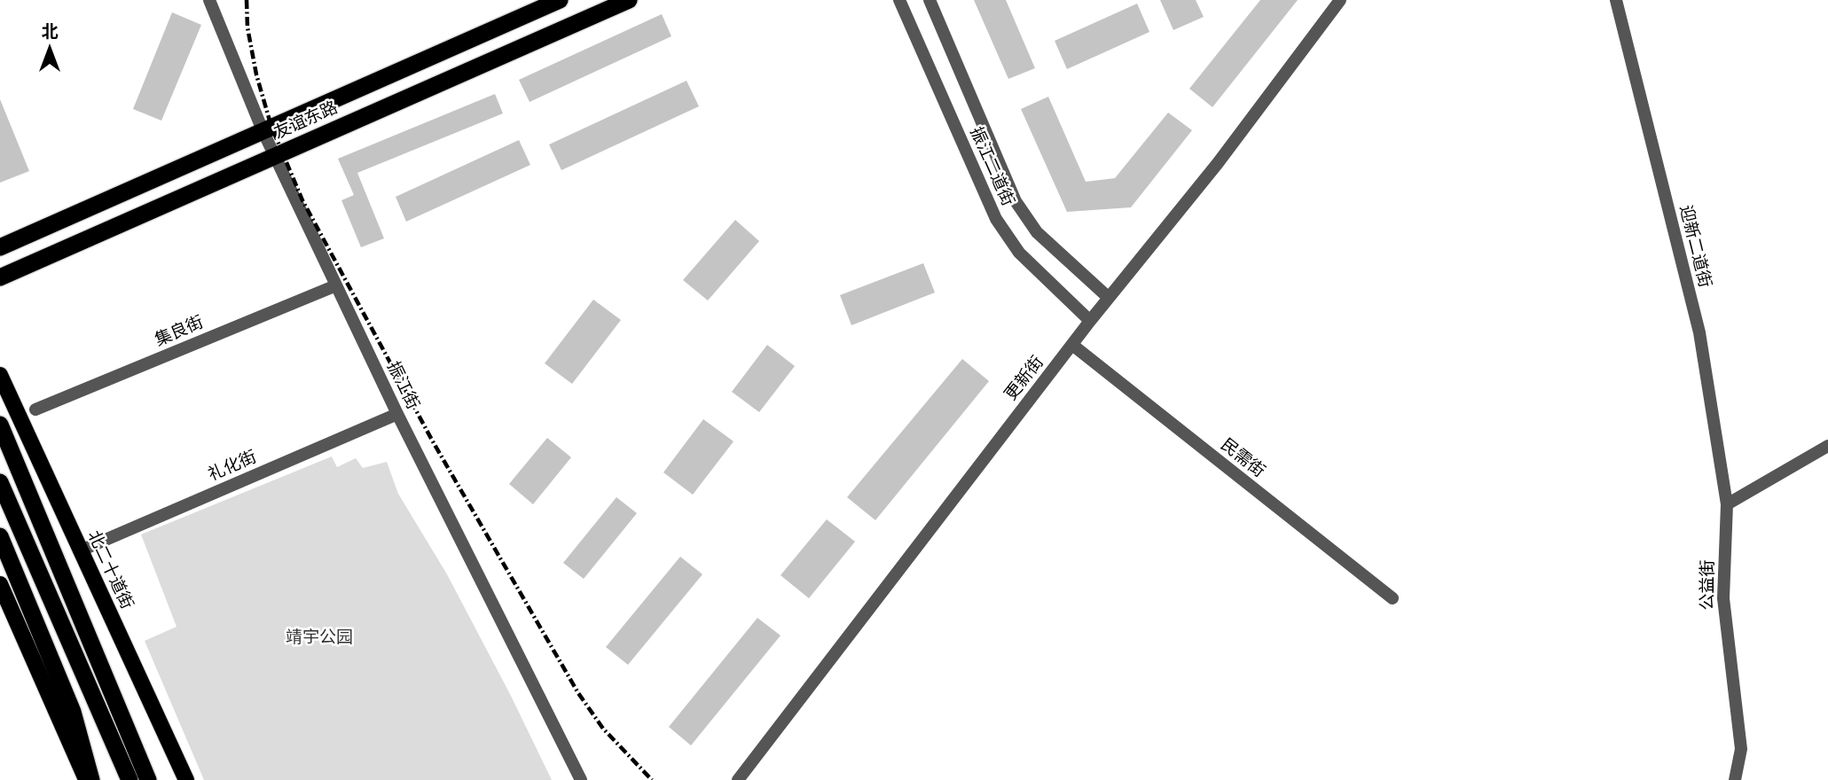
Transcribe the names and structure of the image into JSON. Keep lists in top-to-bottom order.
{
  "streets": {
    "highway": ["友谊东路"],
    "main road": ["北二十道街"],
    "street": [
      "振江二道街",
      "迎新二道街",
      "集良街",
      "更新街",
      "振江街",
      "民需街",
      "礼化街",
      "公益街"
    ]
  },
  "crossings": [
    ["友谊东路", "振江街"],
    ["振江二道街", "更新街"],
    ["迎新二道街", "公益街"],
    ["集良街", "振江街"],
    ["更新街", "民需街"],
    ["振江街", "礼化街"],
    ["礼化街", "北二十道街"]
  ],
  "parks": ["靖宇公园"],
  "north": "top"
}
